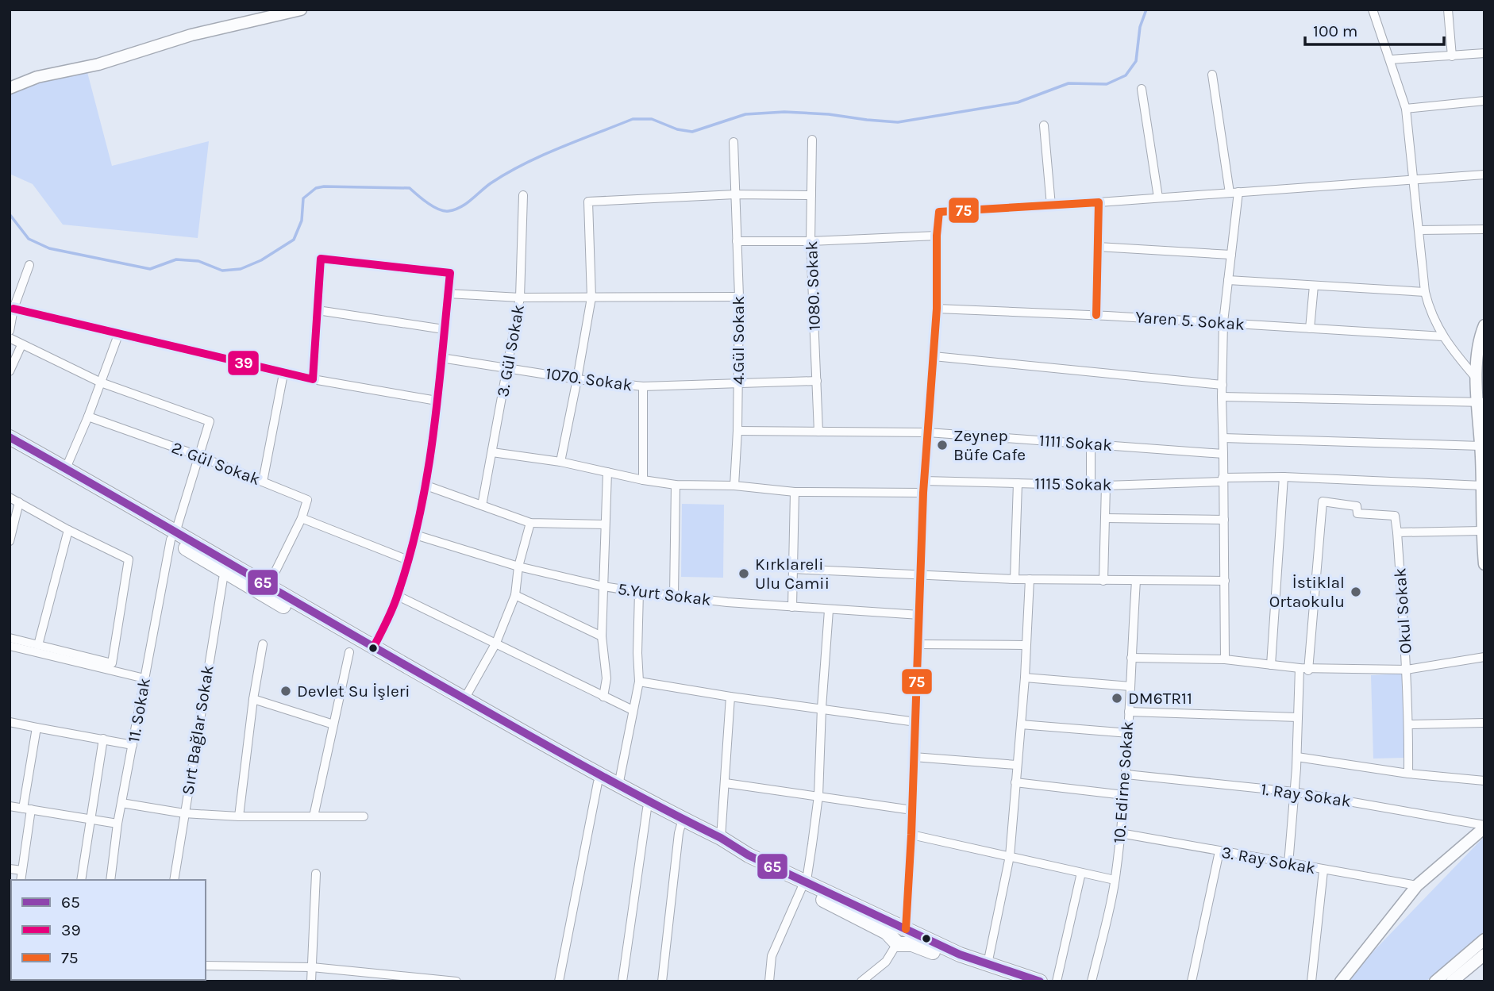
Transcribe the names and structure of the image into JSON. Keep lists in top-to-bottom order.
{
  "streets": {
    "street": [
      "1080. Sokak",
      "Yaren 5. Sokak",
      "4.Gül Sokak",
      "3. Gül Sokak",
      "1070. Sokak",
      "1111 Sokak",
      "2. Gül Sokak",
      "1115 Sokak",
      "5.Yurt Sokak",
      "Okul Sokak",
      "11. Sokak",
      "Sırt Bağlar Sokak",
      "10. Edirne Sokak",
      "1. Ray Sokak",
      "3. Ray Sokak"
    ]
  },
  "crossings": [
    ["1080. Sokak", "1070. Sokak"],
    ["1080. Sokak", "1111 Sokak"],
    ["4.Gül Sokak", "1070. Sokak"],
    ["4.Gül Sokak", "1111 Sokak"],
    ["3. Gül Sokak", "1070. Sokak"],
    ["2. Gül Sokak", "11. Sokak"],
    ["10. Edirne Sokak", "1. Ray Sokak"],
    ["10. Edirne Sokak", "3. Ray Sokak"]
  ],
  "places": [
    "Zeynep Büfe Cafe",
    "Kırklareli Ulu Camii",
    "İstiklal Ortaokulu",
    "Devlet Su İşleri",
    "DM6TR11"
  ],
  "lines": ["transit line 75", "transit line 39", "transit line 65"],
  "legend": ["65", "39", "75"],
  "scale_bar": "100 m"
}
